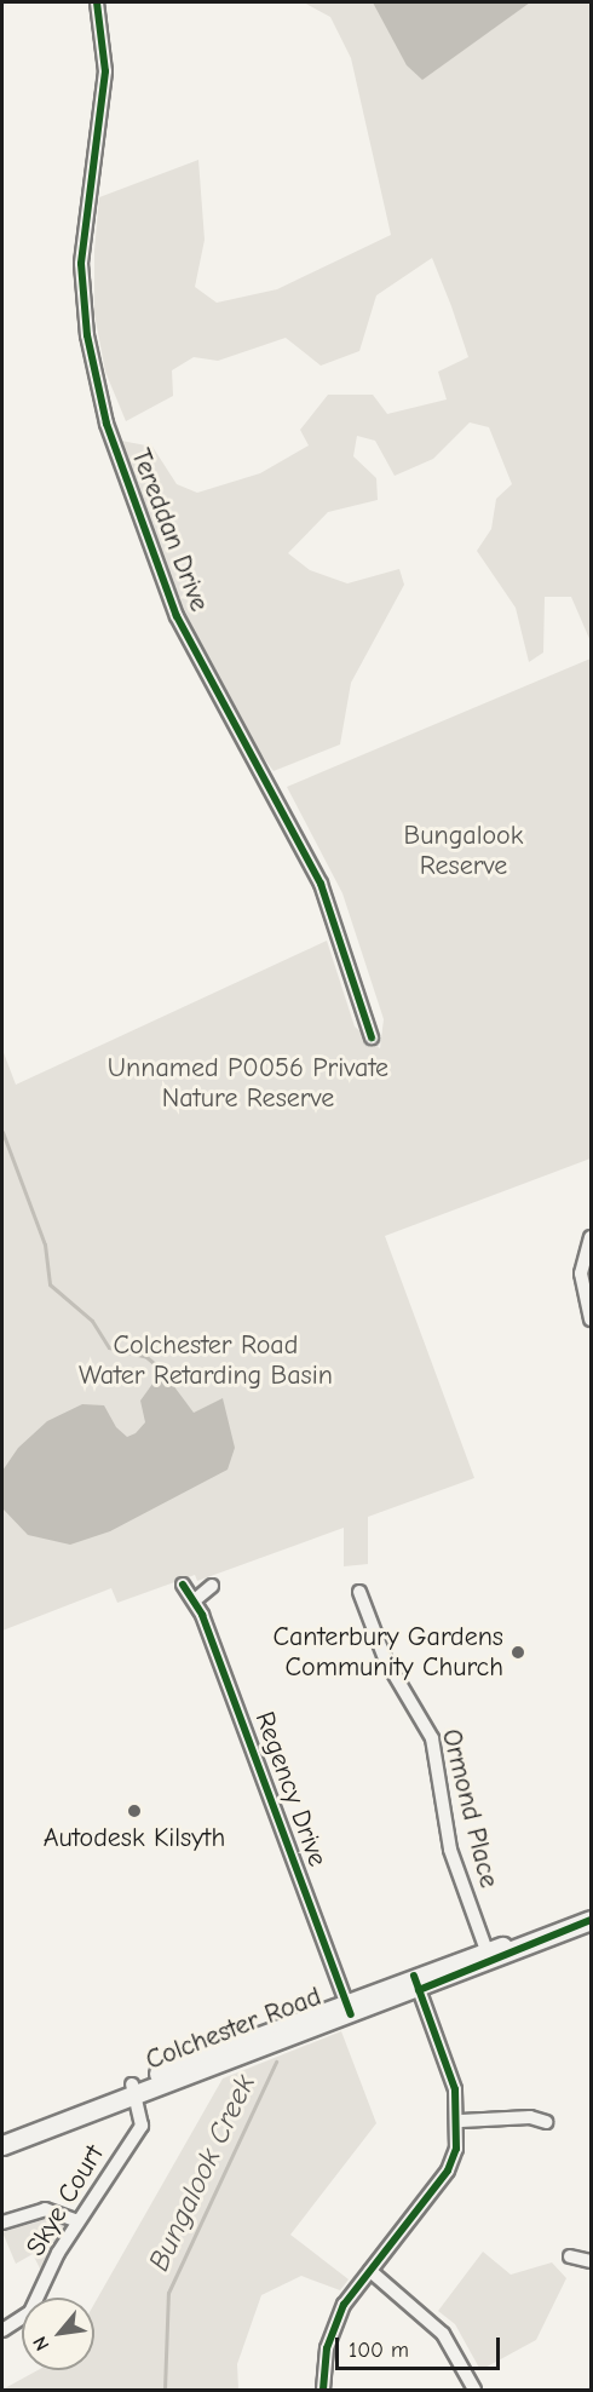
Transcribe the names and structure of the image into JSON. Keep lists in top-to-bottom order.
{
  "streets": {
    "main road": ["Colchester Road"],
    "street": [
      "Tereddan Drive",
      "Regency Drive",
      "Ormond Place",
      "Skye Court"
    ]
  },
  "crossings": [
    ["Regency Drive", "Colchester Road"],
    ["Ormond Place", "Colchester Road"],
    ["Colchester Road", "Skye Court"]
  ],
  "water": ["Bungalook Creek"],
  "parks": ["Bungalook Reserve", "Unnamed P0056 Private Nature Reserve", "Colchester Road Water Retarding Basin"],
  "places": ["Canterbury Gardens Community Church", "Autodesk Kilsyth"],
  "scale_bar": "100 m",
  "north": "bottom left"
}
